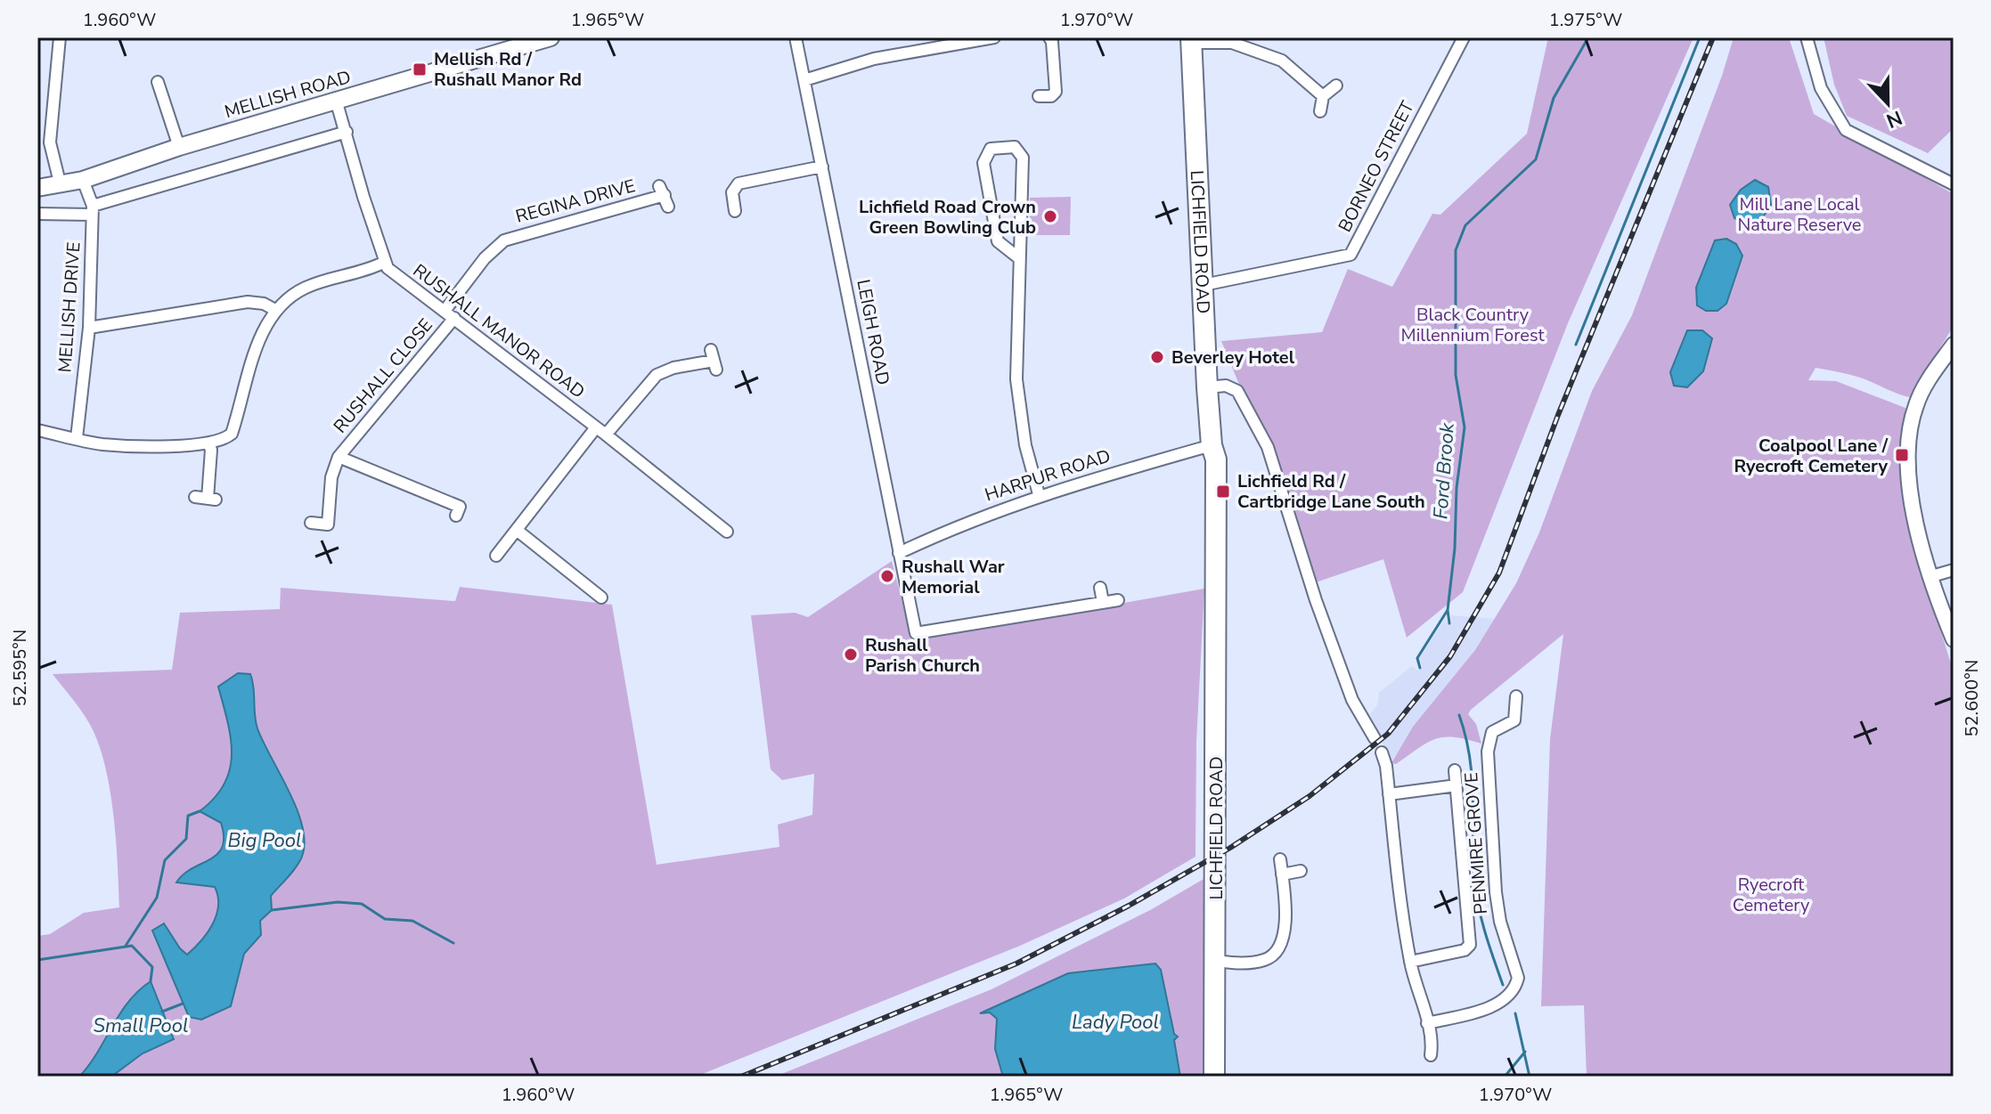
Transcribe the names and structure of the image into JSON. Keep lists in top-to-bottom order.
{
  "streets": {
    "highway": ["LICHFIELD ROAD"],
    "main road": ["MELLISH ROAD"],
    "street": [
      "BORNEO STREET",
      "REGINA DRIVE",
      "MELLISH DRIVE",
      "RUSHALL MANOR ROAD",
      "LEIGH ROAD",
      "RUSHALL CLOSE",
      "HARPUR ROAD",
      "PENMIRE GROVE"
    ]
  },
  "crossings": [
    ["MELLISH ROAD", "MELLISH DRIVE"],
    ["BORNEO STREET", "LICHFIELD ROAD"],
    ["REGINA DRIVE", "RUSHALL MANOR ROAD"],
    ["REGINA DRIVE", "RUSHALL CLOSE"],
    ["LICHFIELD ROAD", "HARPUR ROAD"],
    ["RUSHALL MANOR ROAD", "RUSHALL CLOSE"],
    ["LEIGH ROAD", "HARPUR ROAD"]
  ],
  "water": [
    "Ford Brook",
    "Big Pool",
    "Lady Pool",
    "Small Pool"
  ],
  "parks": ["Mill Lane Local Nature Reserve", "Black Country Millennium Forest", "Ryecroft Cemetery"],
  "places": {
    "transit": ["Mellish Rd / Rushall Manor Rd", "Coalpool Lane / Ryecroft Cemetery", "Lichfield Rd / Cartbridge Lane South"],
    "other": [
      "Lichfield Road Crown Green Bowling Club",
      "Beverley Hotel",
      "Rushall War Memorial",
      "Rushall Parish Church"
    ]
  },
  "north": "bottom",
  "coordinates": [
    "1.960°W",
    "1.965°W",
    "1.970°W",
    "1.975°W",
    "52.595°N",
    "52.600°N"
  ]
}
